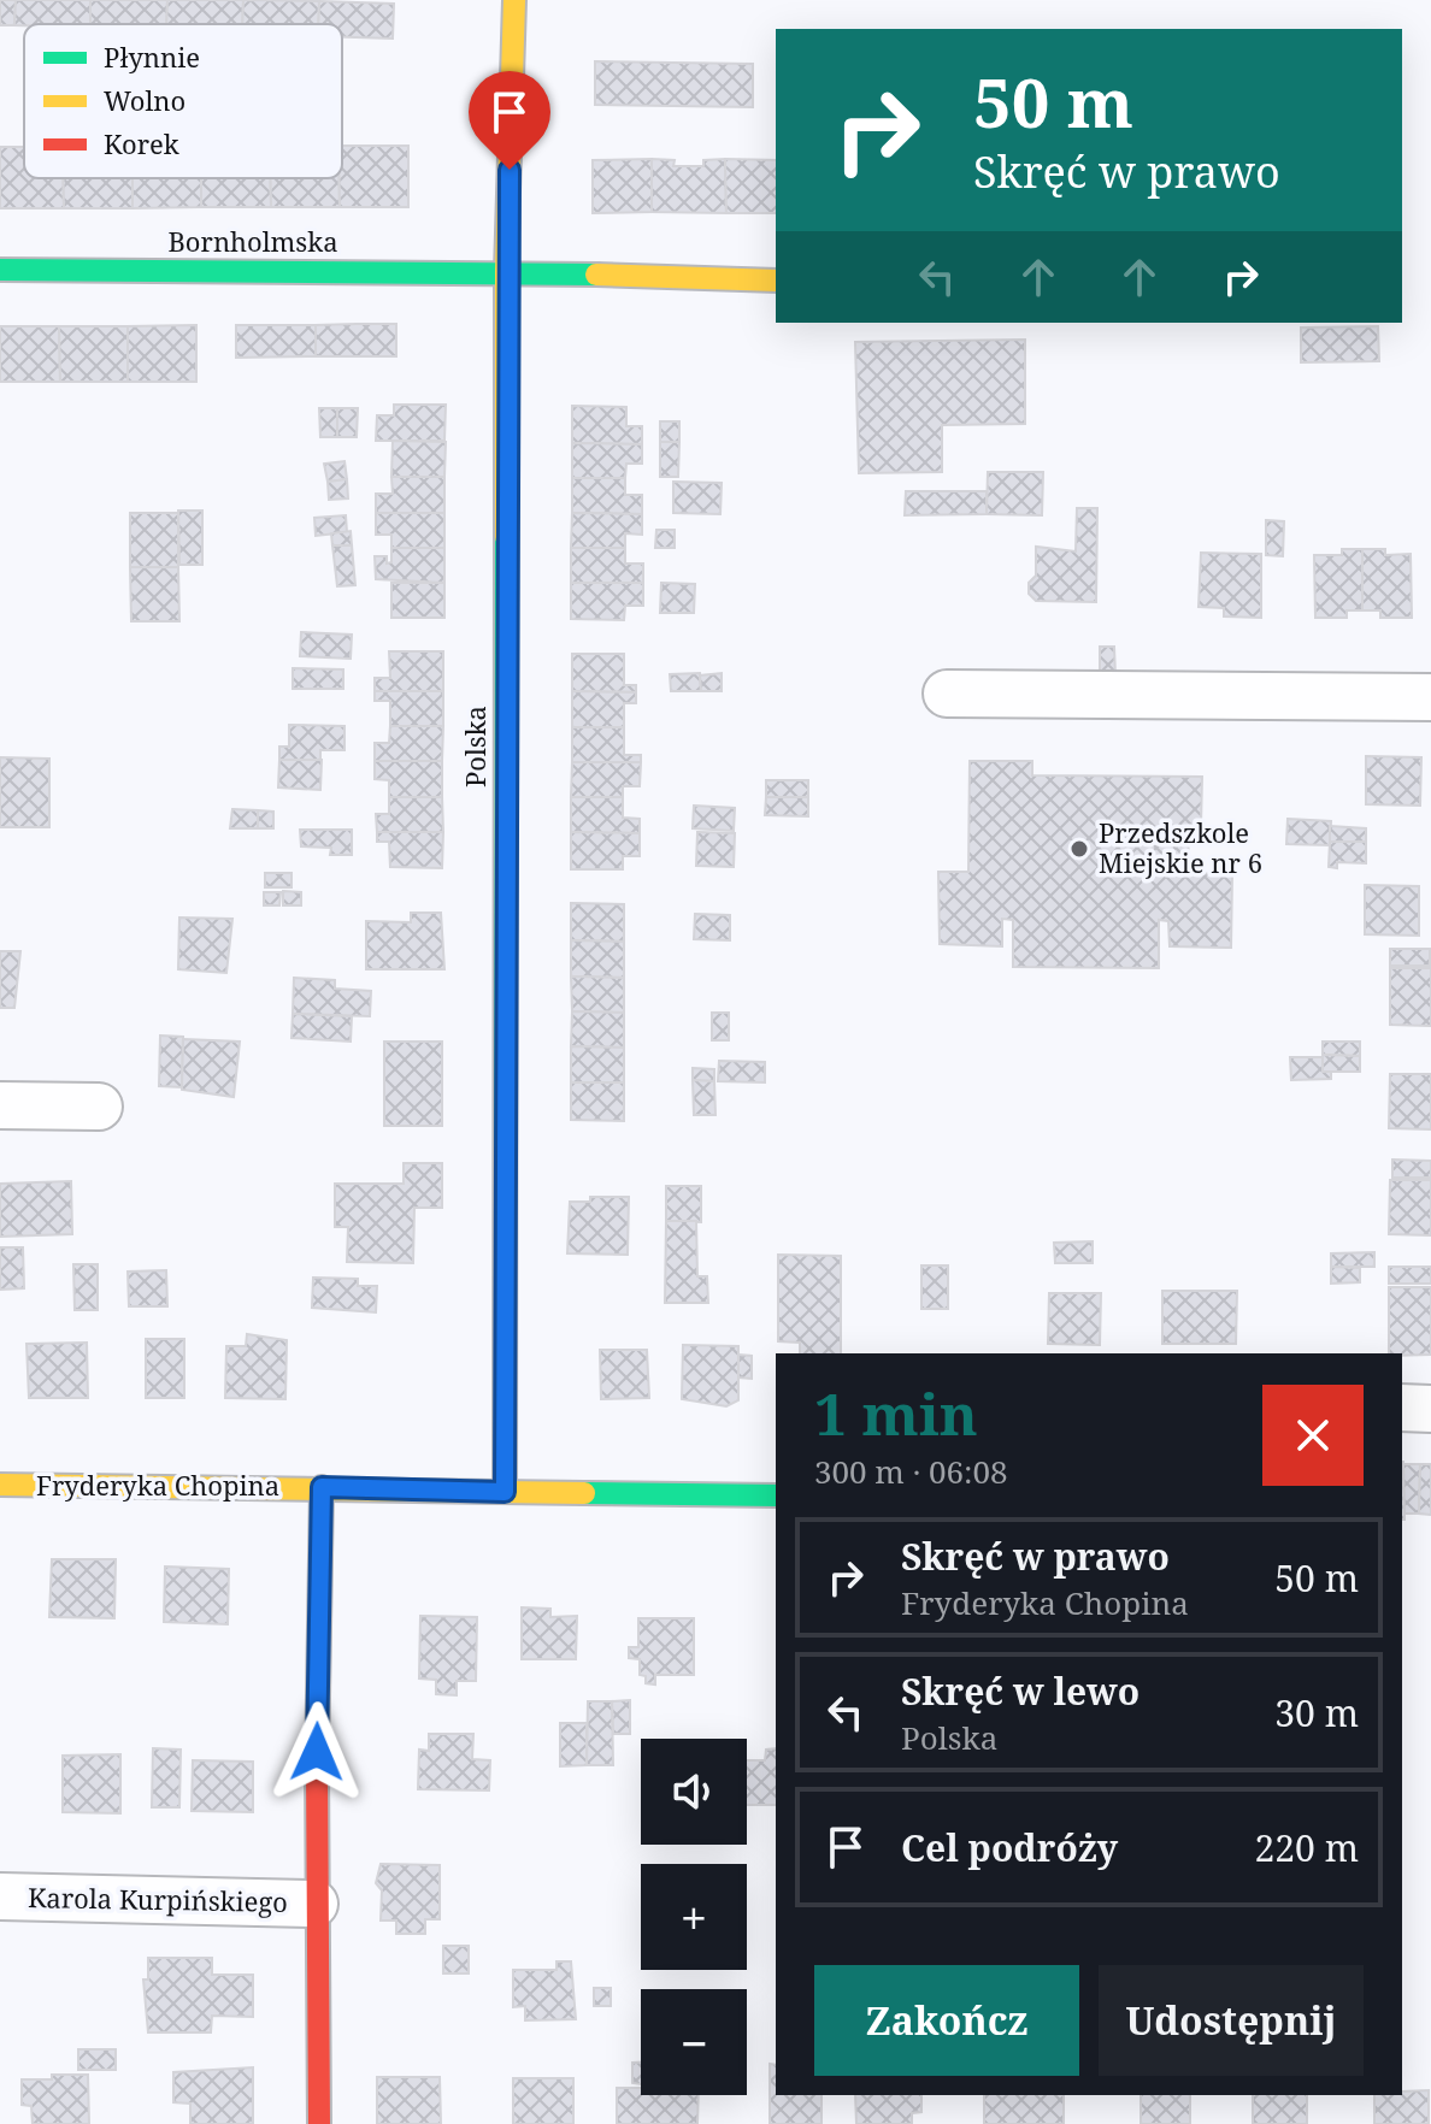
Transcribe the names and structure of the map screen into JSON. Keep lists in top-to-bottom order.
{
  "streets": {
    "street": [
      "Bornholmska",
      "Polska",
      "Fryderyka Chopina",
      "Karola Kurpińskiego"
    ]
  },
  "crossings": [
    ["Bornholmska", "Polska"],
    ["Polska", "Fryderyka Chopina"]
  ],
  "places": ["Przedszkole Miejskie nr 6"],
  "legend": ["Płynnie", "Wolno", "Korek"],
  "page": {
    "turn": ["50 m", "Skręć w prawo"],
    "heading": ["1 min", "300 m · 06:08"],
    "list": [
      {
        "name": "Skręć w prawo",
        "note": "Fryderyka Chopina",
        "value": "50 m"
      },
      {
        "name": "Skręć w lewo",
        "note": "Polska",
        "value": "30 m"
      },
      {
        "name": "Cel podróży",
        "value": "220 m"
      }
    ],
    "map_buttons": ["+", "−"],
    "buttons": ["Zakończ", "Udostępnij"]
  }
}
